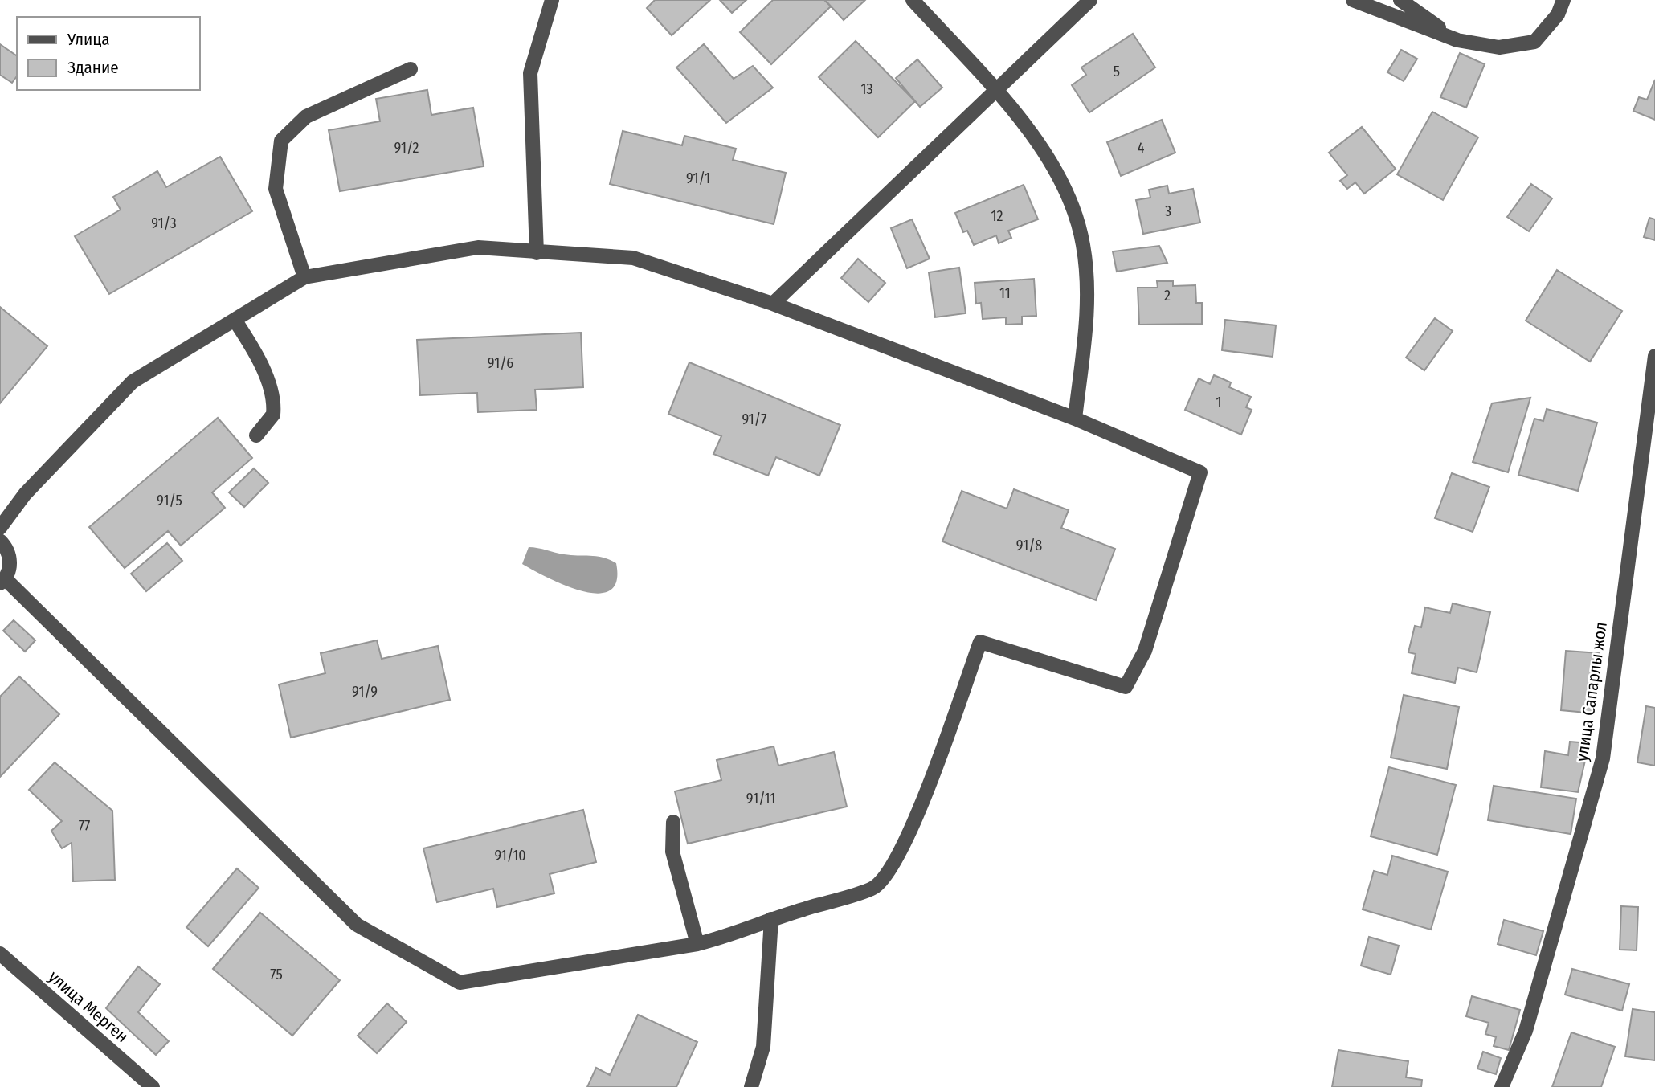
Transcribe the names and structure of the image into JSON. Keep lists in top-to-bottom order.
{
  "streets": {
    "street": ["улица Сапарлы жол", "улица Мерген"]
  },
  "house_numbers": [
    "5",
    "13",
    "91/2",
    "4",
    "91/1",
    "3",
    "12",
    "91/3",
    "11",
    "2",
    "91/6",
    "1",
    "91/7",
    "91/5",
    "91/8",
    "91/9",
    "91/11",
    "77",
    "91/10",
    "75"
  ],
  "legend": ["Улица", "Здание"]
}
